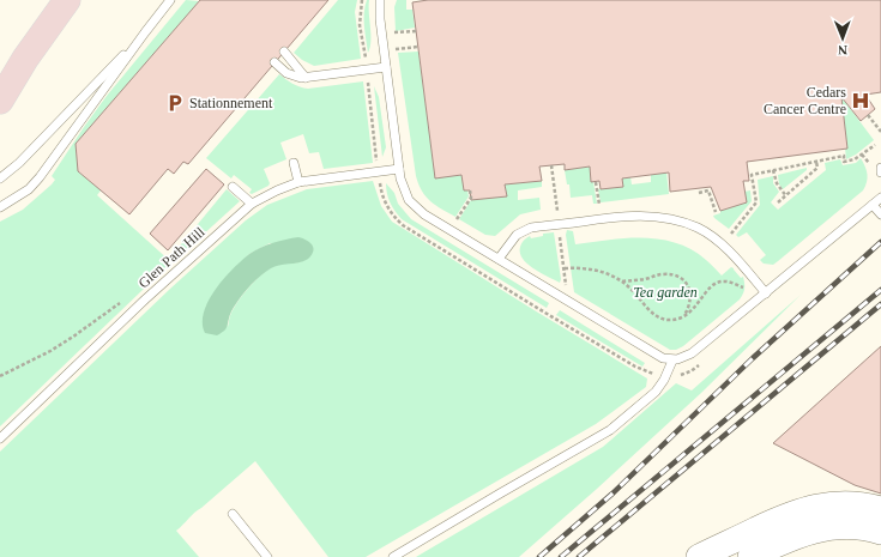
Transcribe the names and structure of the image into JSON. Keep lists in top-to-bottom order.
{
  "streets": {
    "lane": ["Glen Path Hill"]
  },
  "parks": ["Tea garden"],
  "places": {
    "hospital": ["Cedars Cancer Centre"],
    "parking": ["Stationnement"]
  },
  "north": "bottom"
}
